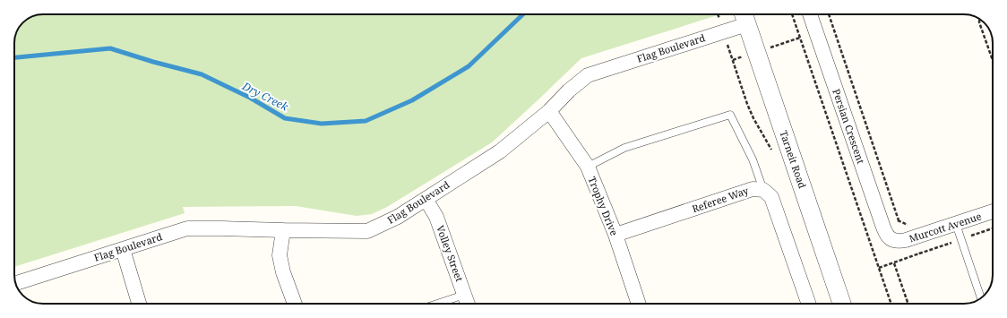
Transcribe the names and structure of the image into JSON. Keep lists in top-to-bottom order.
{
  "streets": {
    "street": [
      "Flag Boulevard",
      "Persian Crescent",
      "Tarneit Road",
      "Referee Way",
      "Trophy Drive",
      "Murcott Avenue",
      "Volley Street"
    ]
  },
  "crossings": [
    ["Flag Boulevard", "Tarneit Road"],
    ["Flag Boulevard", "Trophy Drive"],
    ["Flag Boulevard", "Volley Street"],
    ["Persian Crescent", "Murcott Avenue"],
    ["Referee Way", "Trophy Drive"]
  ],
  "water": ["Dry Creek"]
}
